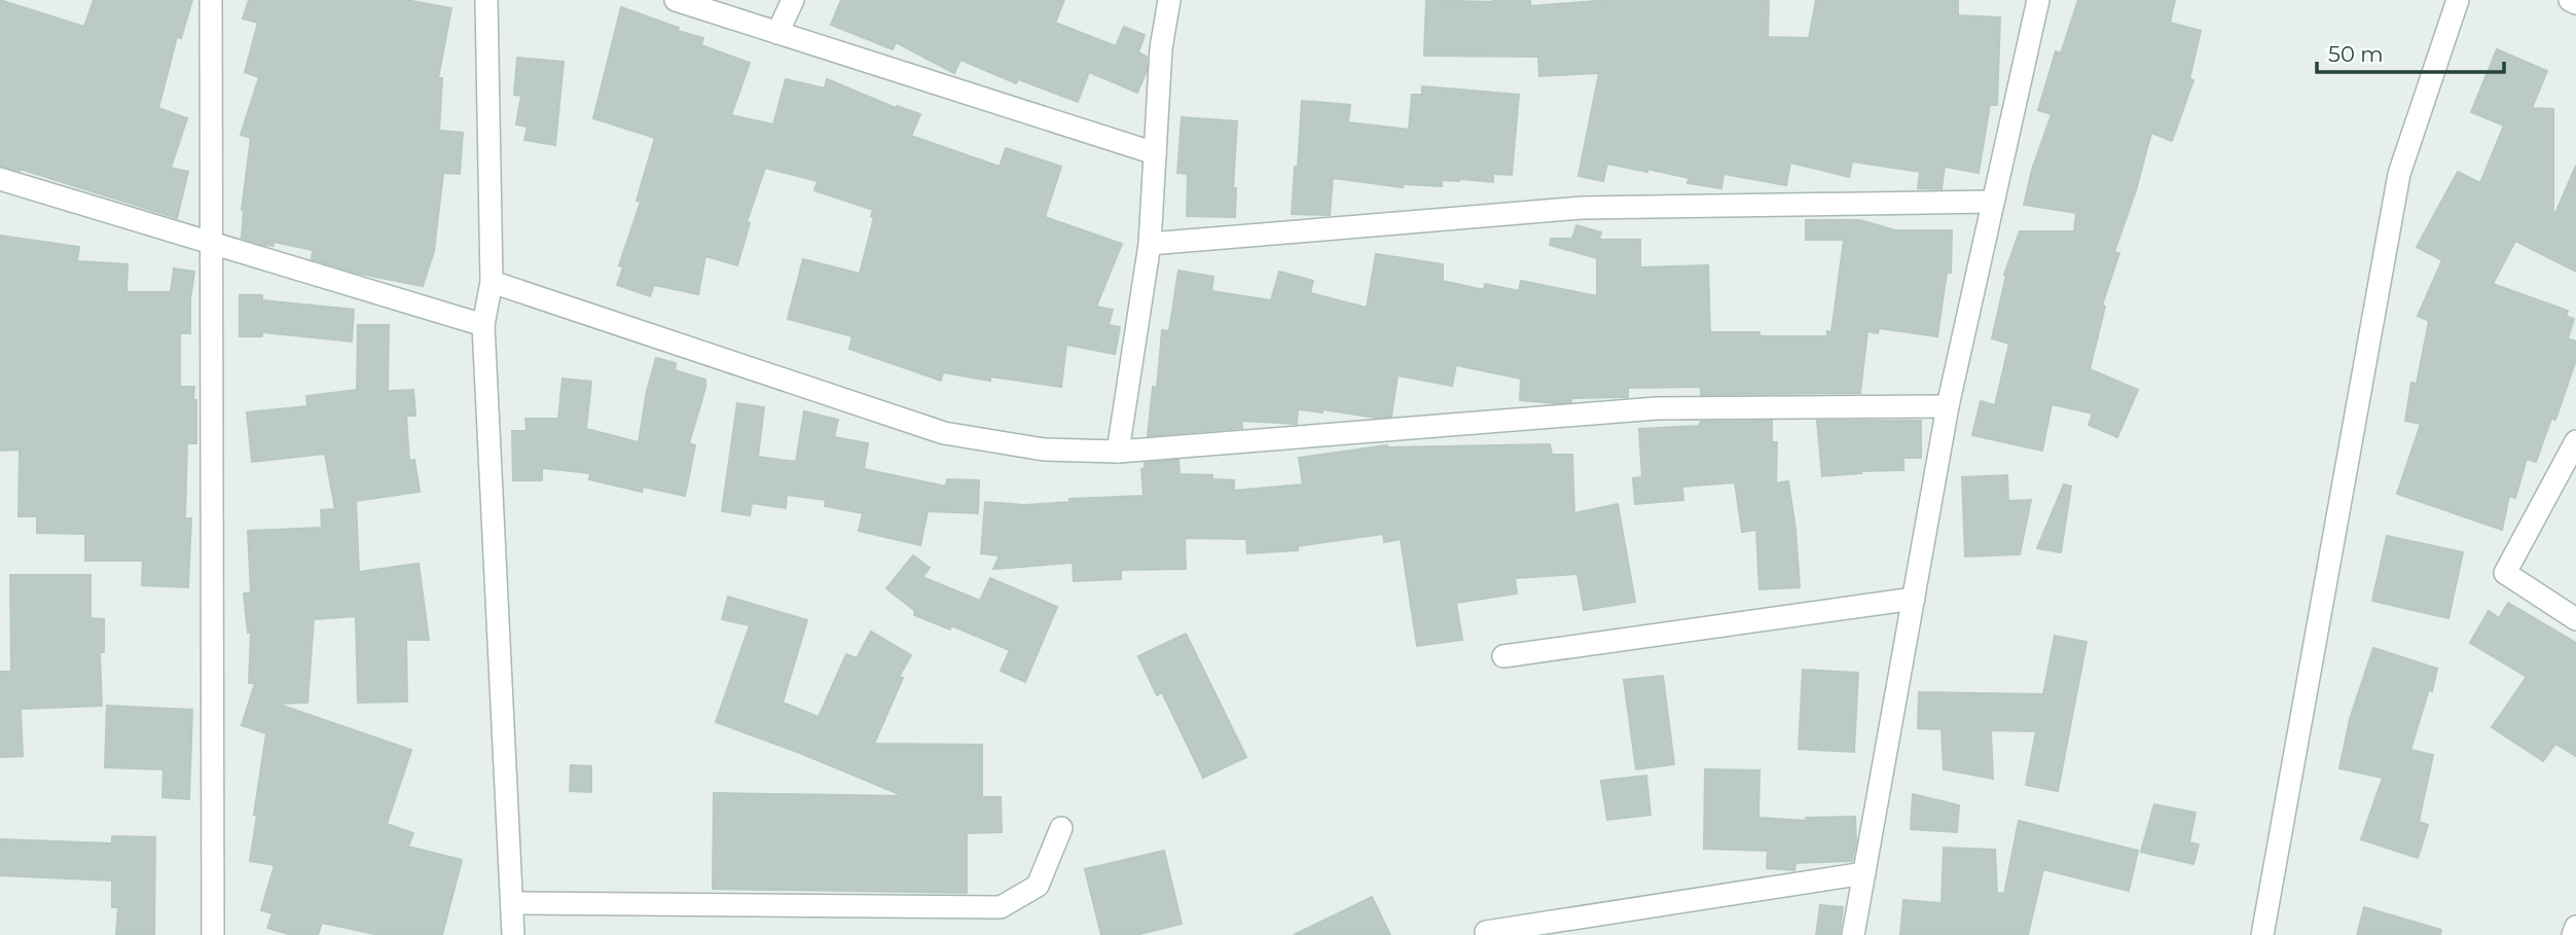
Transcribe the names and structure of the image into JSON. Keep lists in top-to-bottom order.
{
  "scale_bar": "50 m"
}
